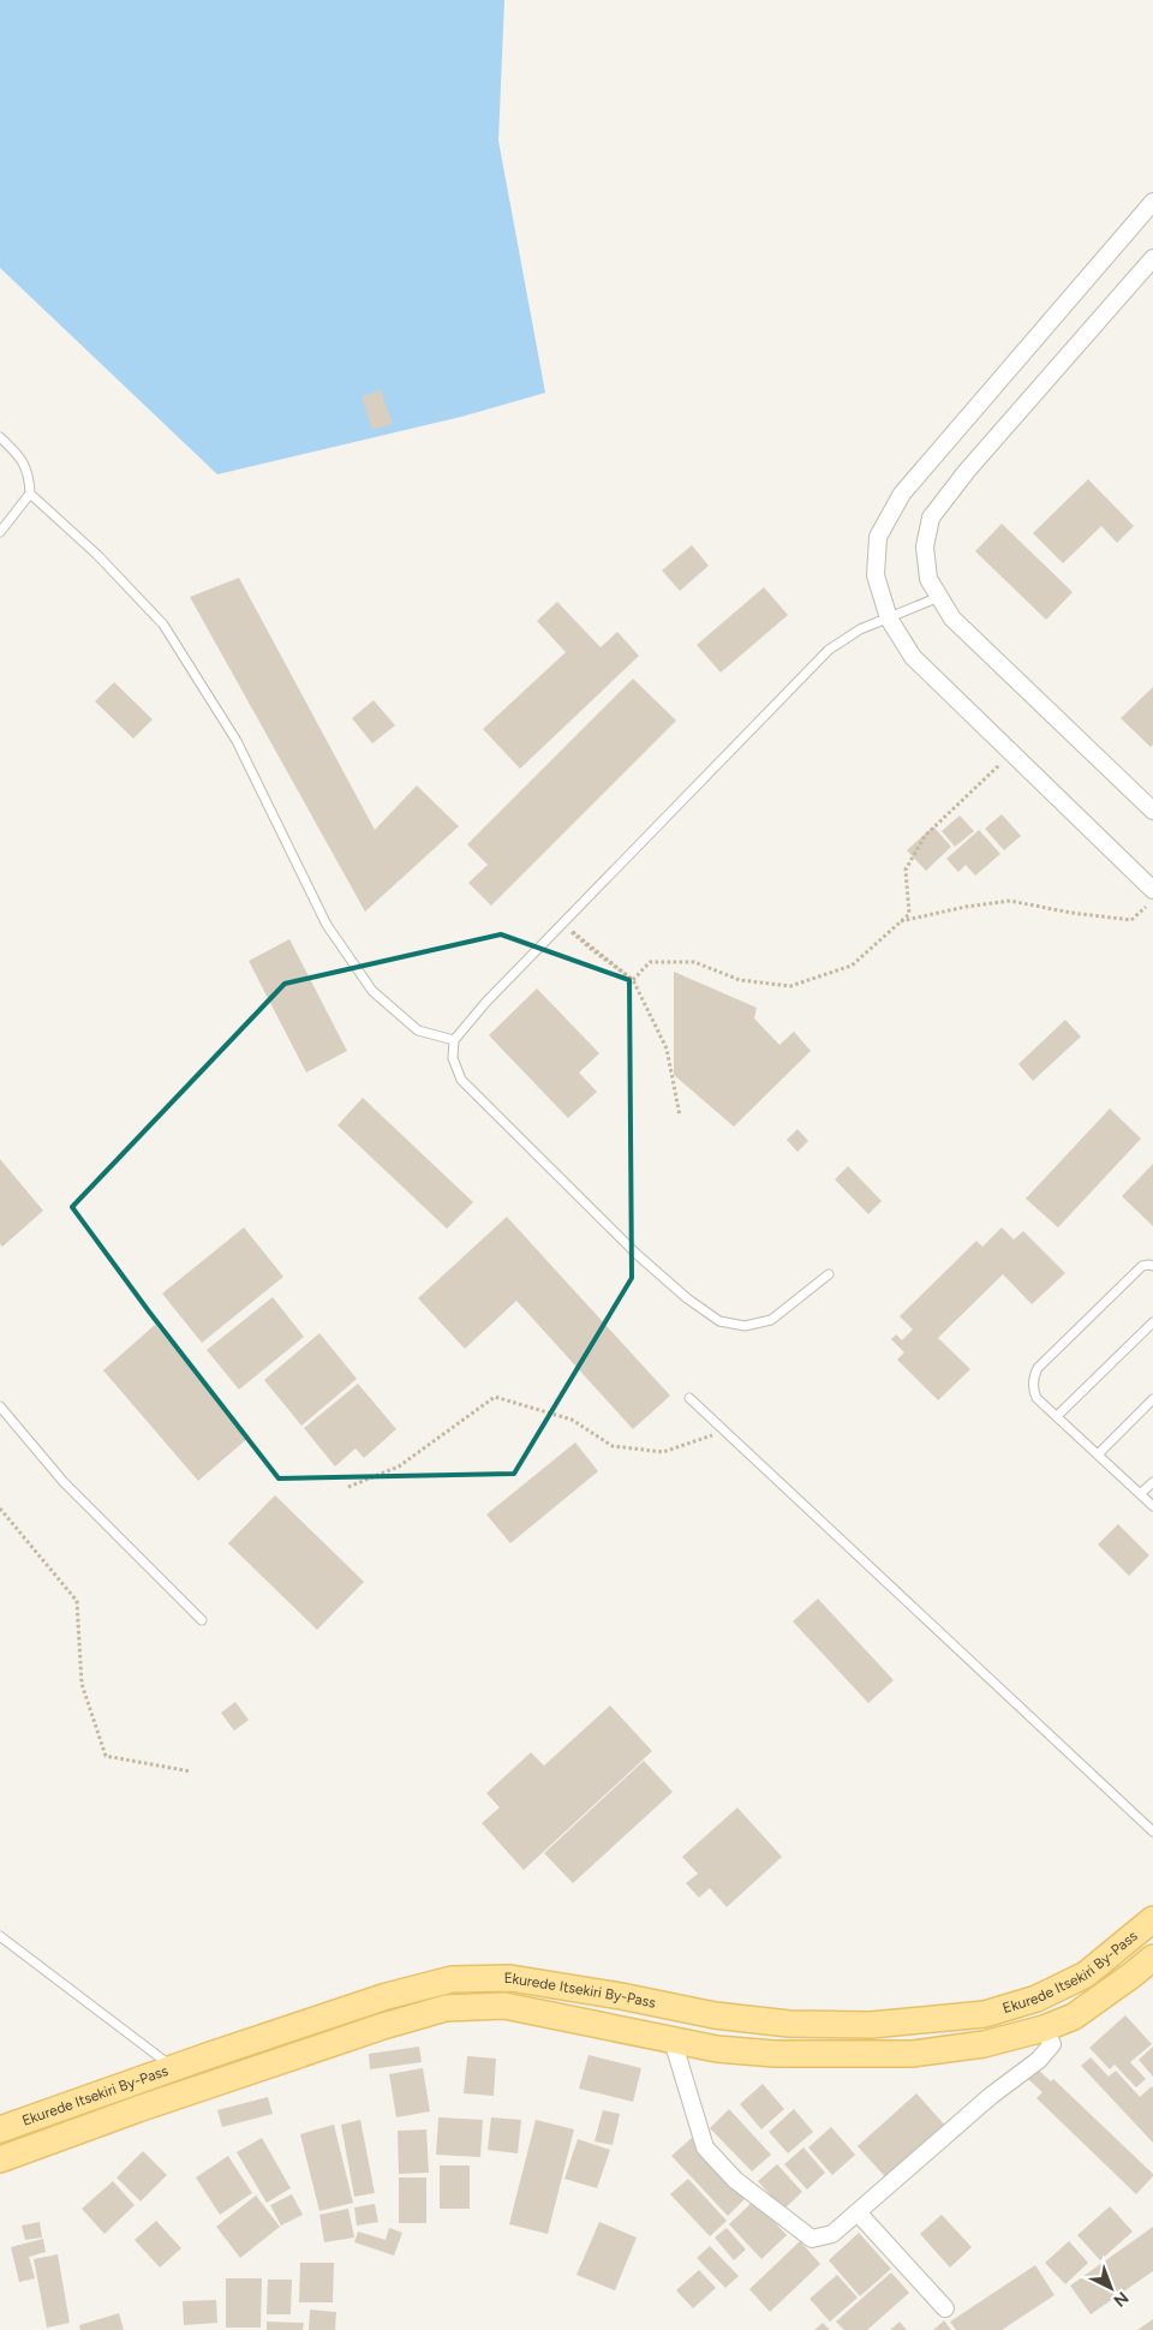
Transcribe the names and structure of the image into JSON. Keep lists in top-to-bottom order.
{
  "streets": {
    "main road": ["Ekurede Itsekiri By-Pass"]
  },
  "north": "bottom right"
}
